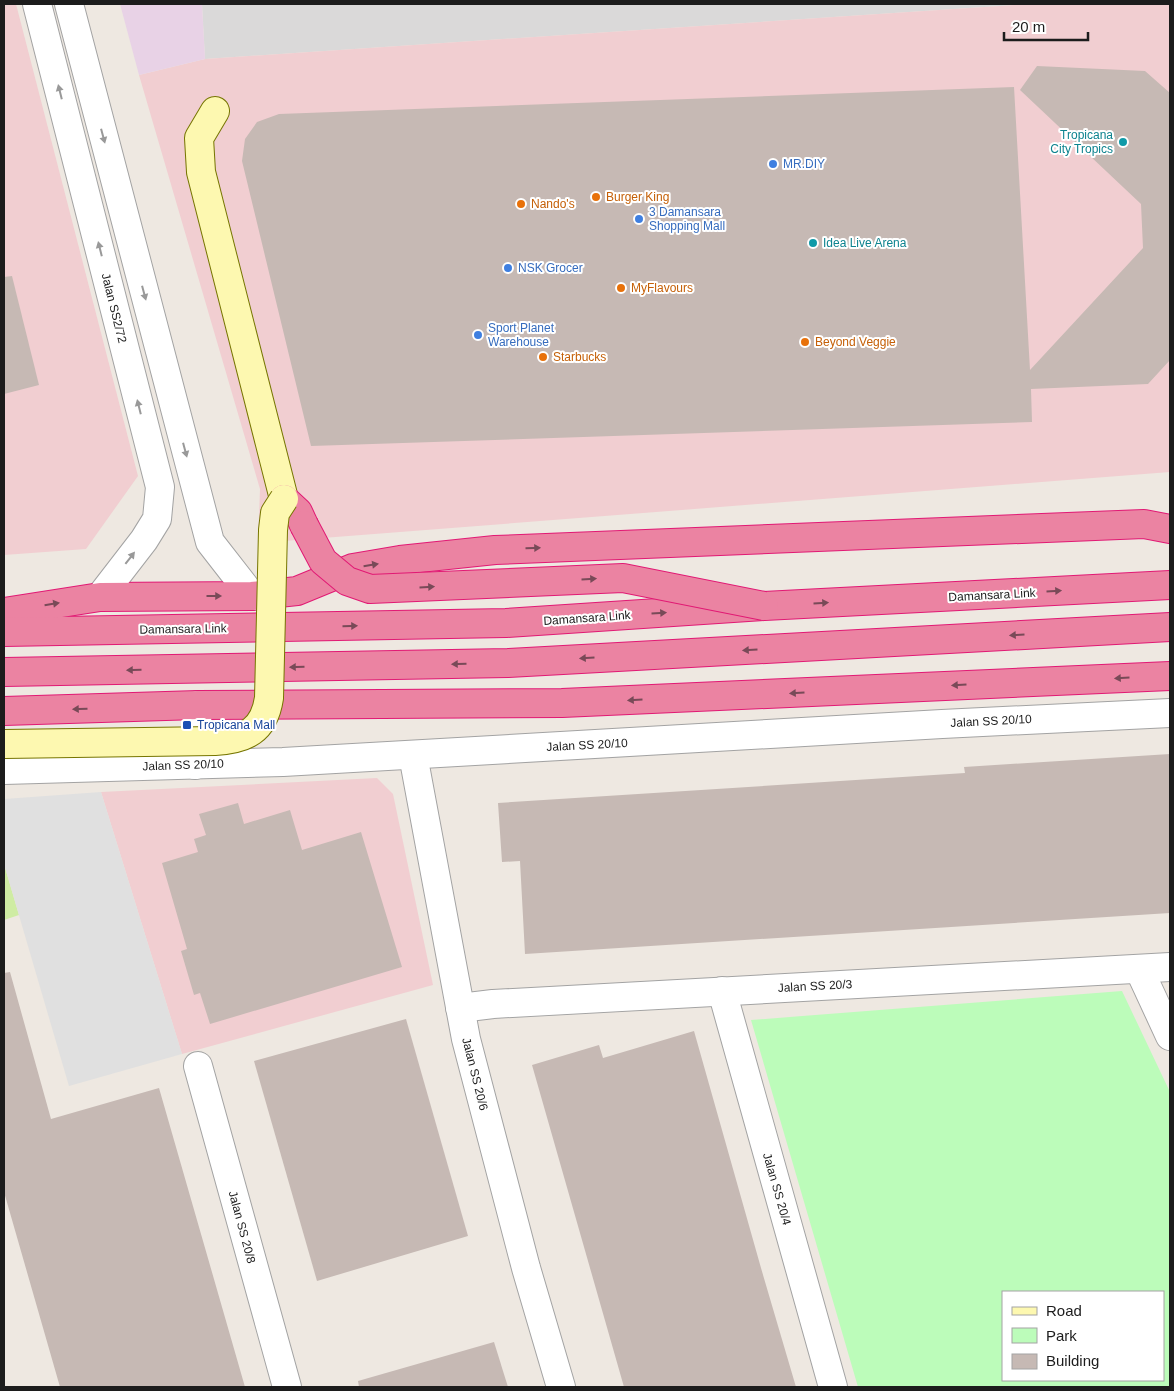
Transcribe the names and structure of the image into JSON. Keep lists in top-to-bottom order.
{
  "streets": {
    "highway": ["Damansara Link"],
    "street": [
      "Jalan SS2/72",
      "Jalan SS 20/10",
      "Jalan SS 20/3",
      "Jalan SS 20/6",
      "Jalan SS 20/4",
      "Jalan SS 20/8"
    ]
  },
  "crossings": [
    ["Jalan SS 20/10", "Jalan SS 20/6"],
    ["Jalan SS 20/3", "Jalan SS 20/6"],
    ["Jalan SS 20/3", "Jalan SS 20/4"]
  ],
  "places": {
    "other": [
      "Tropicana City Tropics",
      "MR.DIY",
      "Burger King",
      "Nando's",
      "3 Damansara Shopping Mall",
      "Idea Live Arena",
      "NSK Grocer",
      "MyFlavours",
      "Sport Planet Warehouse",
      "Beyond Veggie",
      "Starbucks"
    ],
    "transit": ["Tropicana Mall"]
  },
  "legend": ["Road", "Park", "Building"],
  "scale_bar": "20 m"
}
